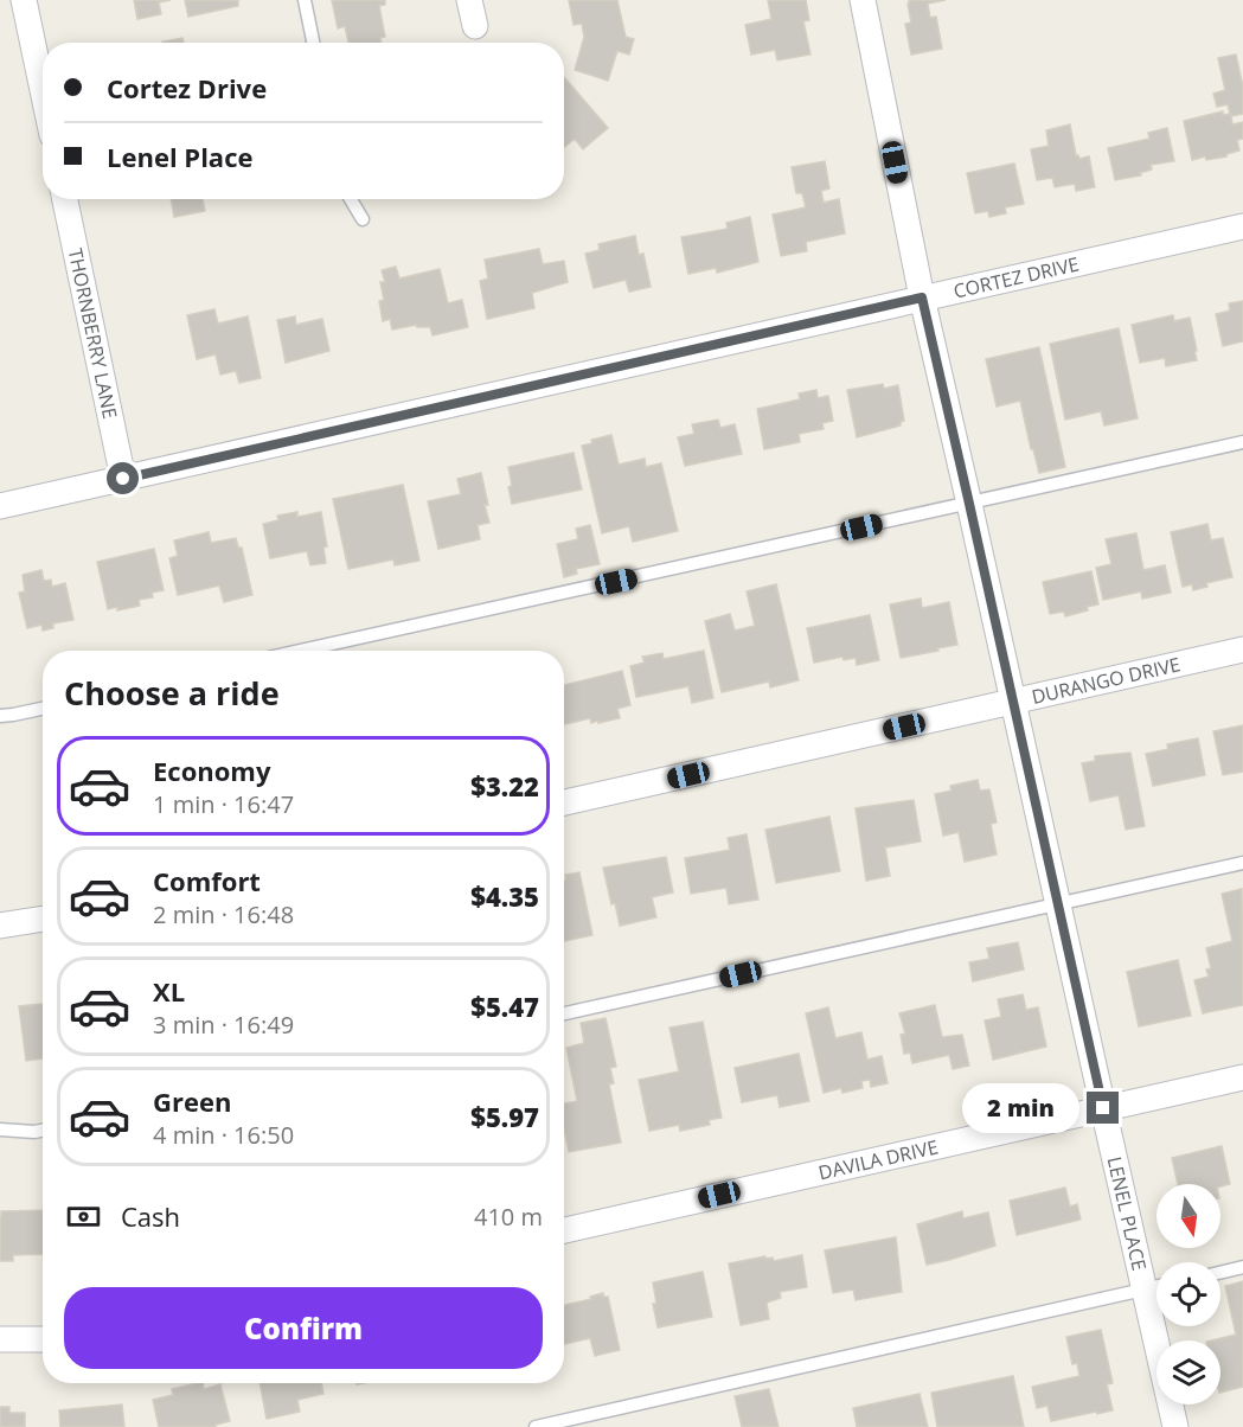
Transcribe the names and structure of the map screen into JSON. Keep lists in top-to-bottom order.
{
  "streets": {
    "street": [
      "CORTEZ DRIVE",
      "THORNBERRY LANE",
      "DURANGO DRIVE",
      "DAVILA DRIVE",
      "LENEL PLACE"
    ]
  },
  "crossings": [
    ["CORTEZ DRIVE", "THORNBERRY LANE"],
    ["CORTEZ DRIVE", "LENEL PLACE"],
    ["DURANGO DRIVE", "LENEL PLACE"],
    ["DAVILA DRIVE", "LENEL PLACE"]
  ],
  "north": "bottom",
  "page": {
    "banner": ["Cortez Drive", "Lenel Place"],
    "heading": "Choose a ride",
    "list": [
      {
        "name": "Economy",
        "note": "1 min · 16:47",
        "value": "$3.22"
      },
      {
        "name": "Comfort",
        "note": "2 min · 16:48",
        "value": "$4.35"
      },
      {
        "name": "XL",
        "note": "3 min · 16:49",
        "value": "$5.47"
      },
      {
        "name": "Green",
        "note": "4 min · 16:50",
        "value": "$5.97"
      }
    ],
    "bubble": "2 min",
    "pay": ["Cash", "410 m"],
    "buttons": "Confirm"
  }
}
